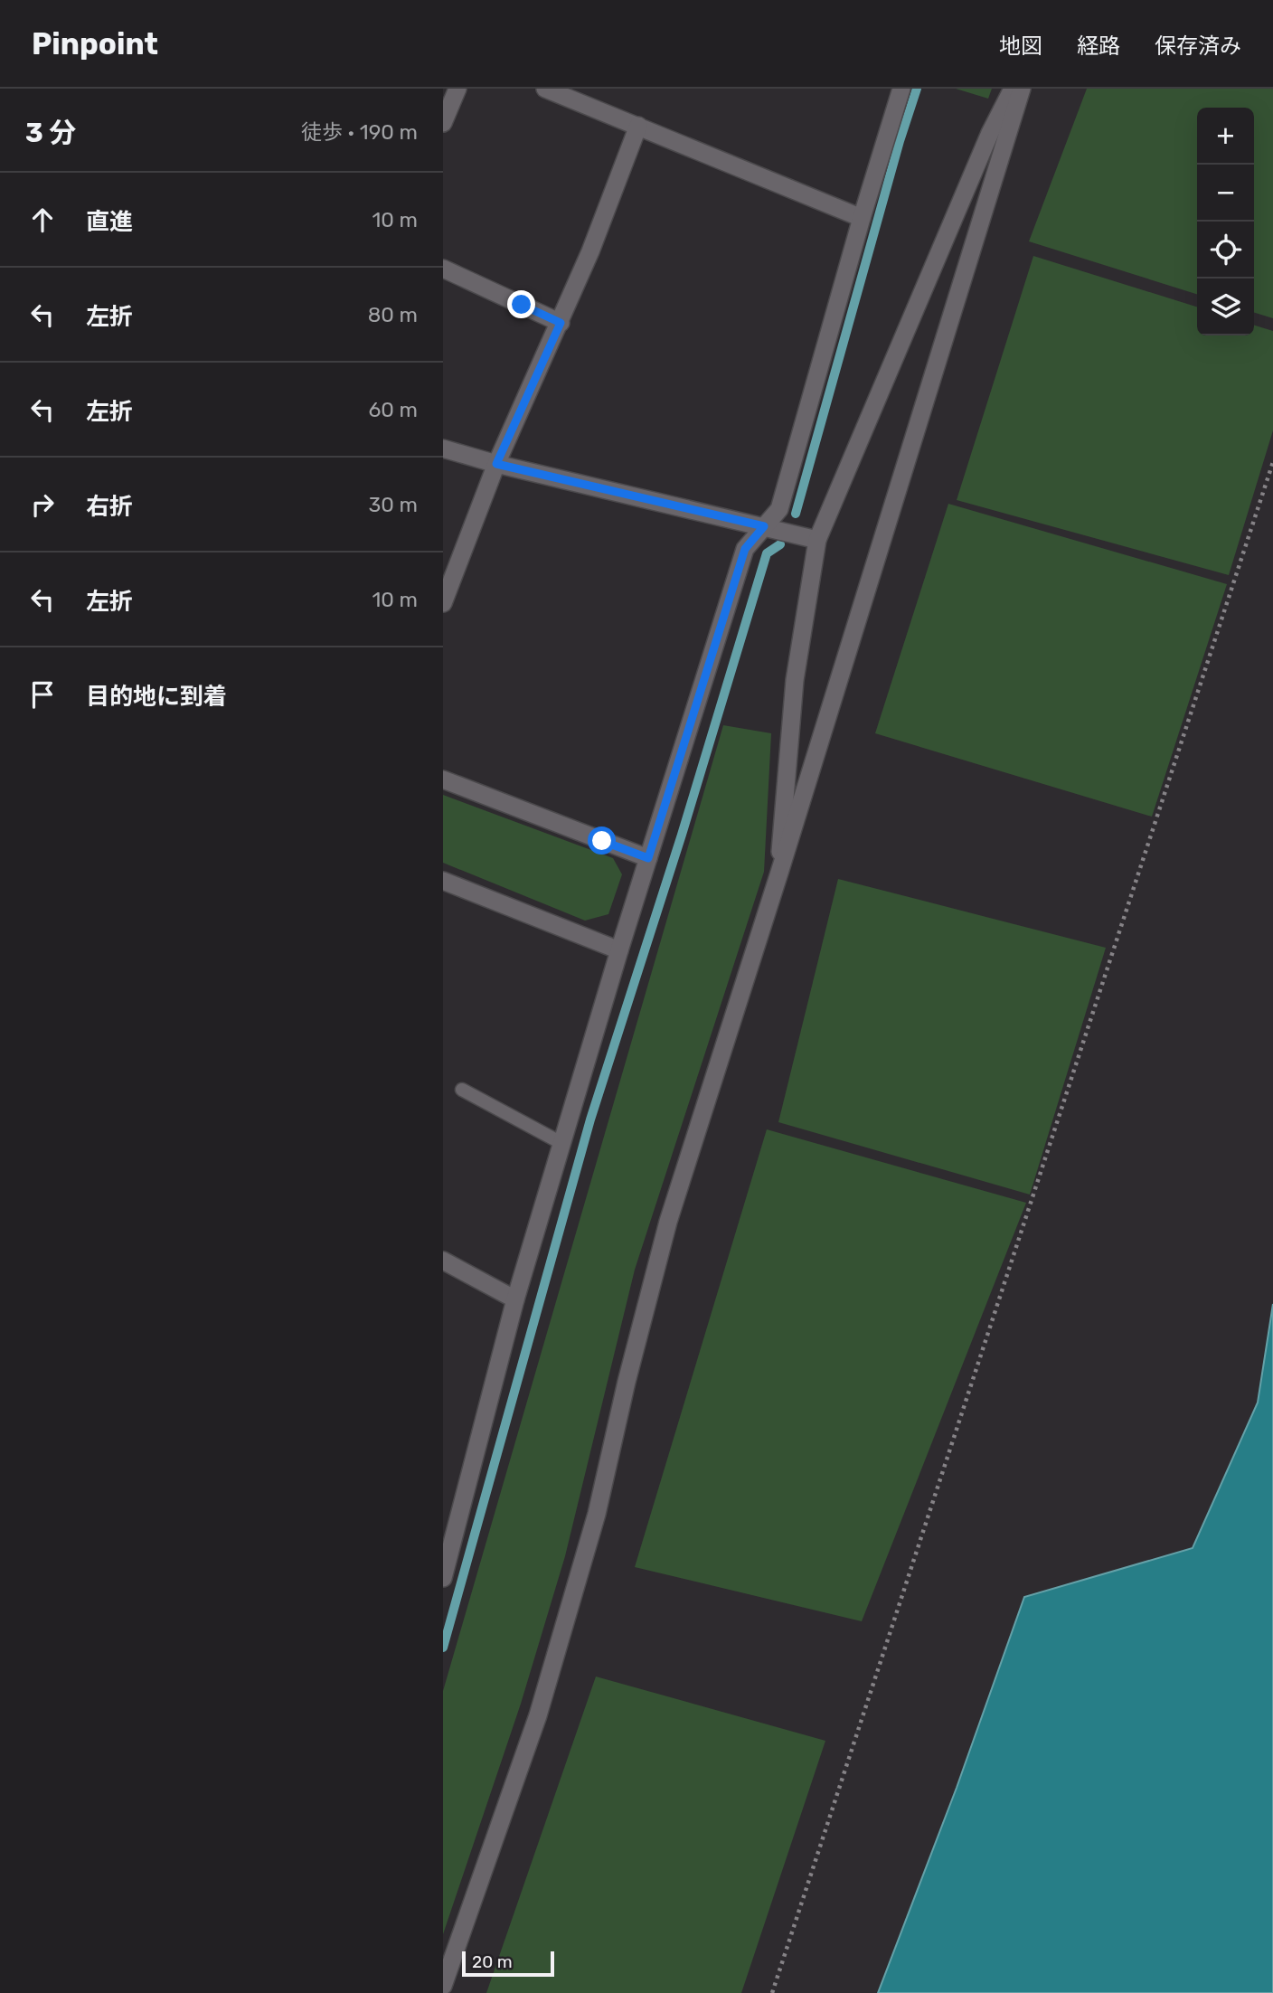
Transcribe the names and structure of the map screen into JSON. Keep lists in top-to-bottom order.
{
  "scale_bar": "20 m",
  "page": {
    "header": "Pinpoint",
    "nav": ["地図", "経路", "保存済み"],
    "heading": ["3 分", "徒歩 · 190 m"],
    "map_buttons": ["+", "−"],
    "list": [
      ["直進", "10 m"],
      ["左折", "80 m"],
      ["左折", "60 m"],
      ["右折", "30 m"],
      ["左折", "10 m"],
      "目的地に到着"
    ],
    "scale": "20 m"
  }
}
